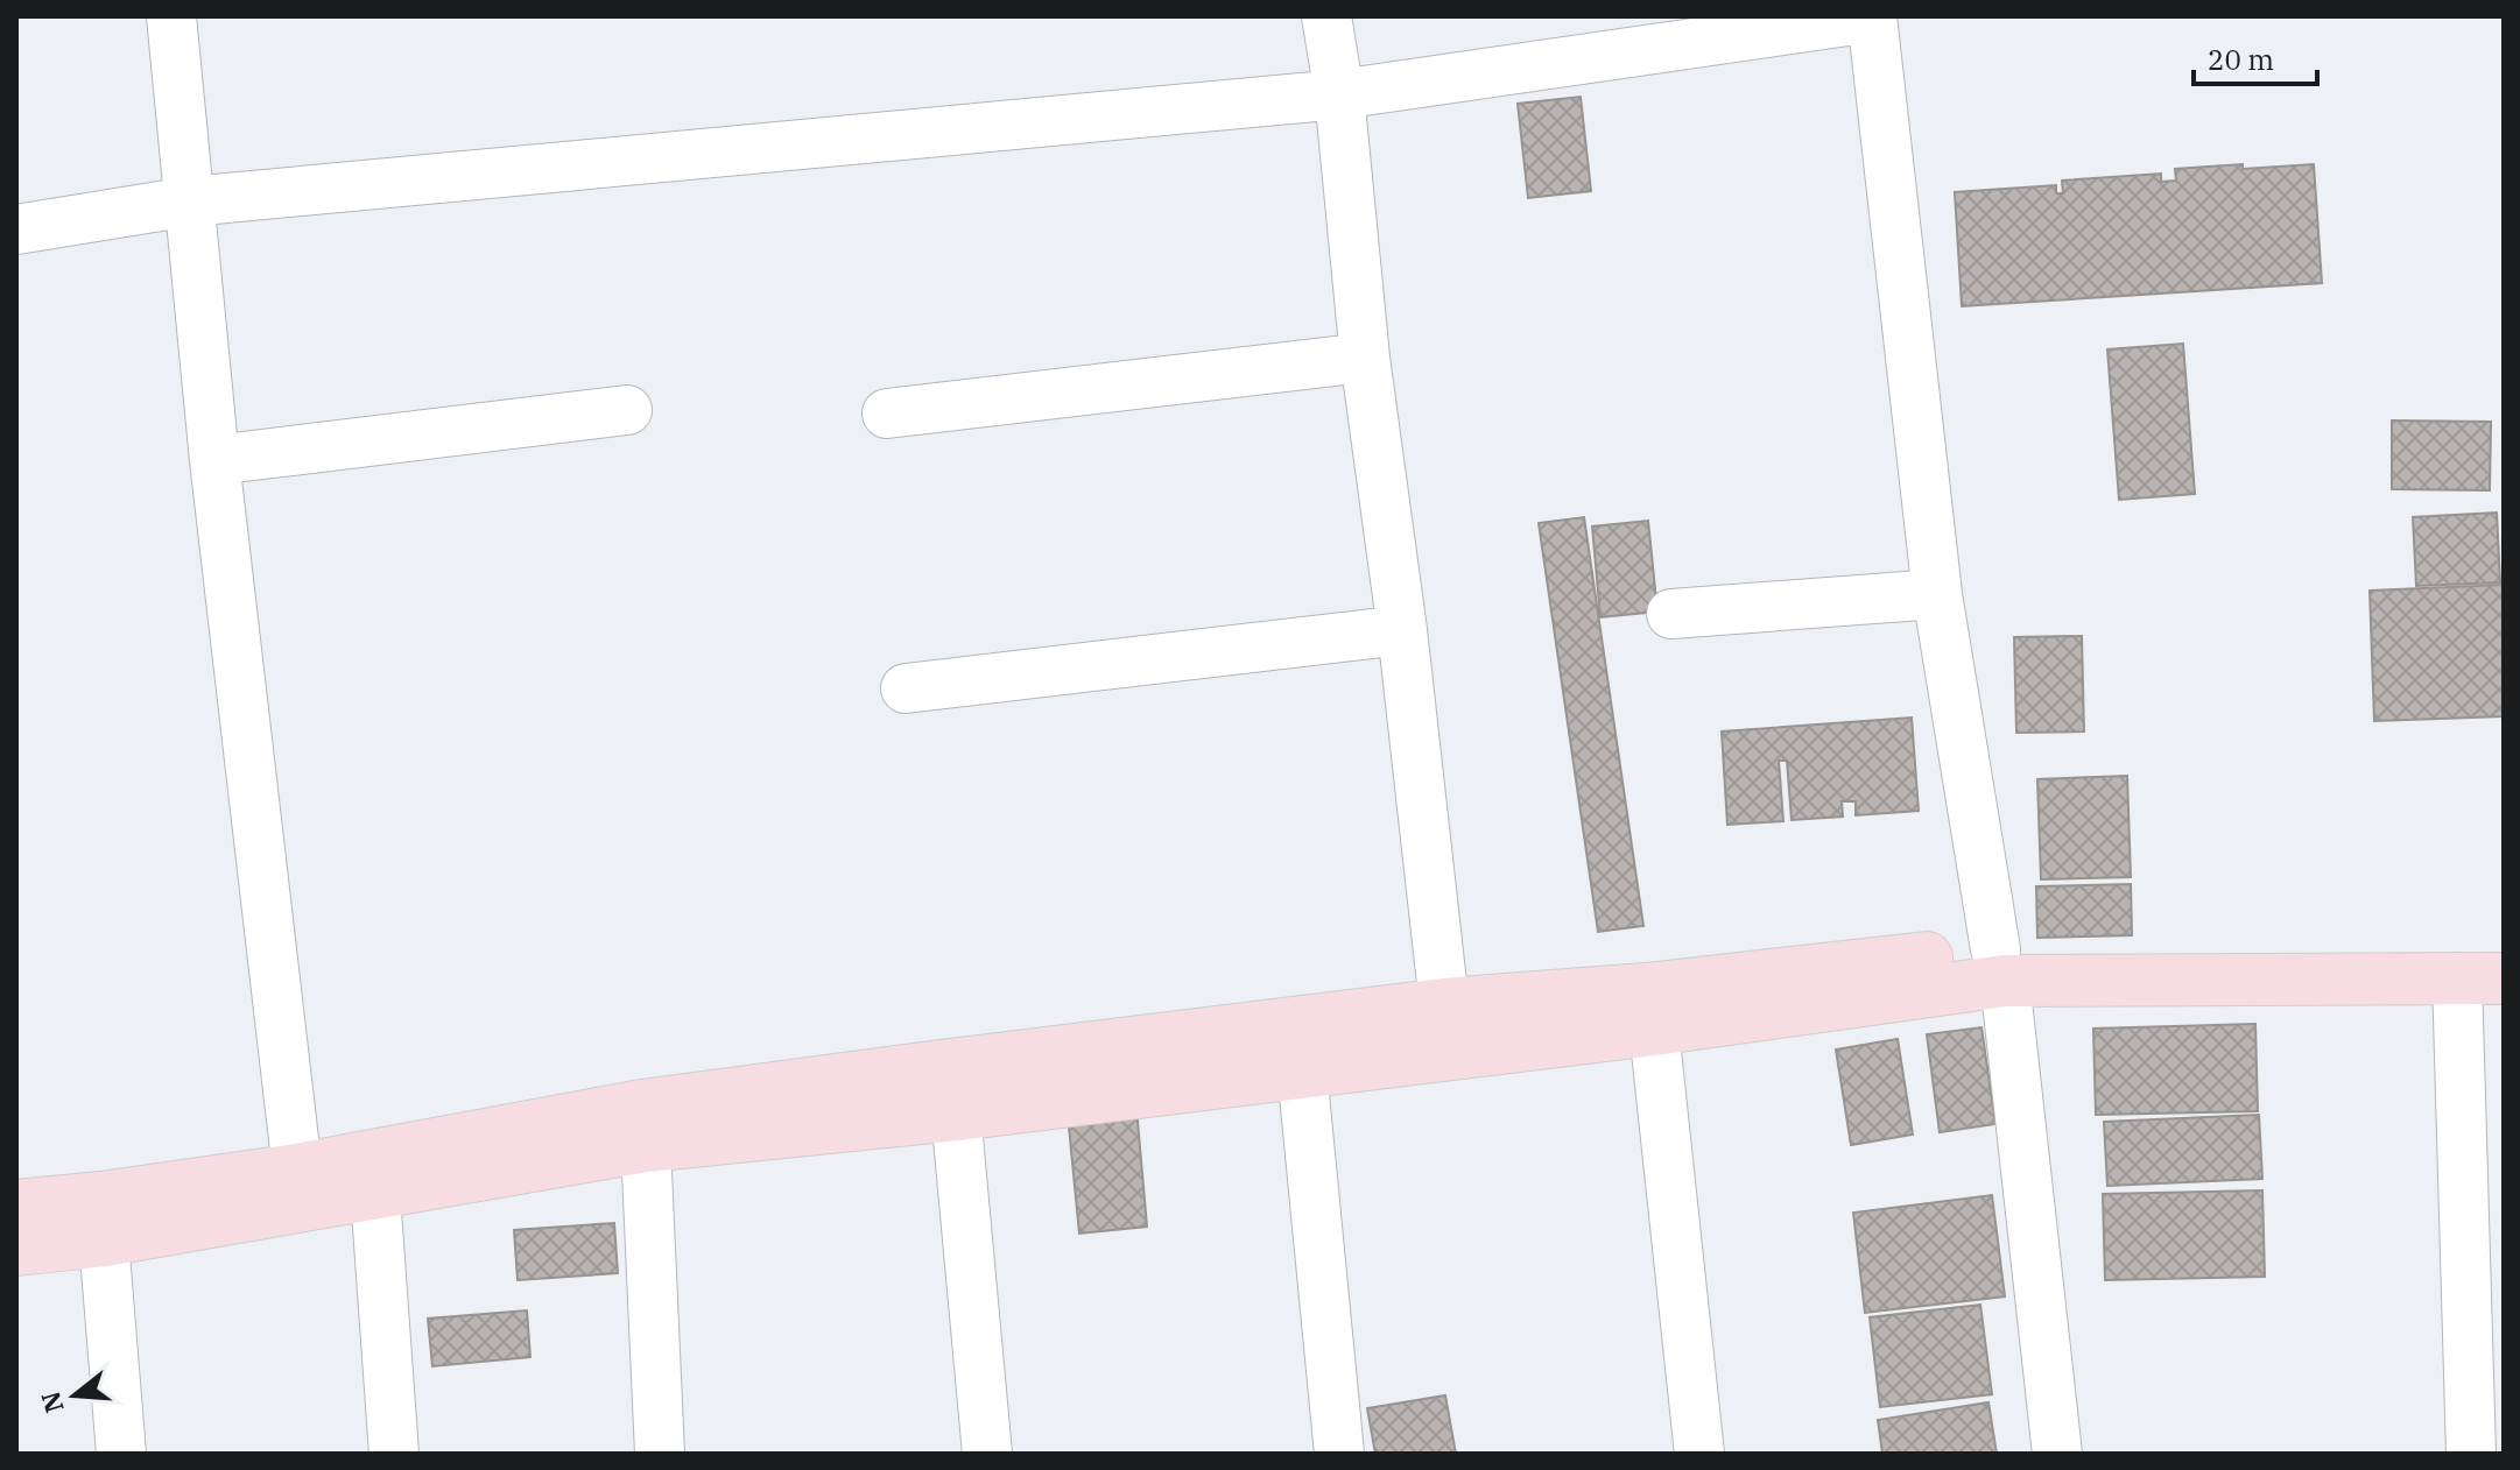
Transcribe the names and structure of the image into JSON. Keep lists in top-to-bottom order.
{
  "scale_bar": "20 m",
  "north": "left"
}
